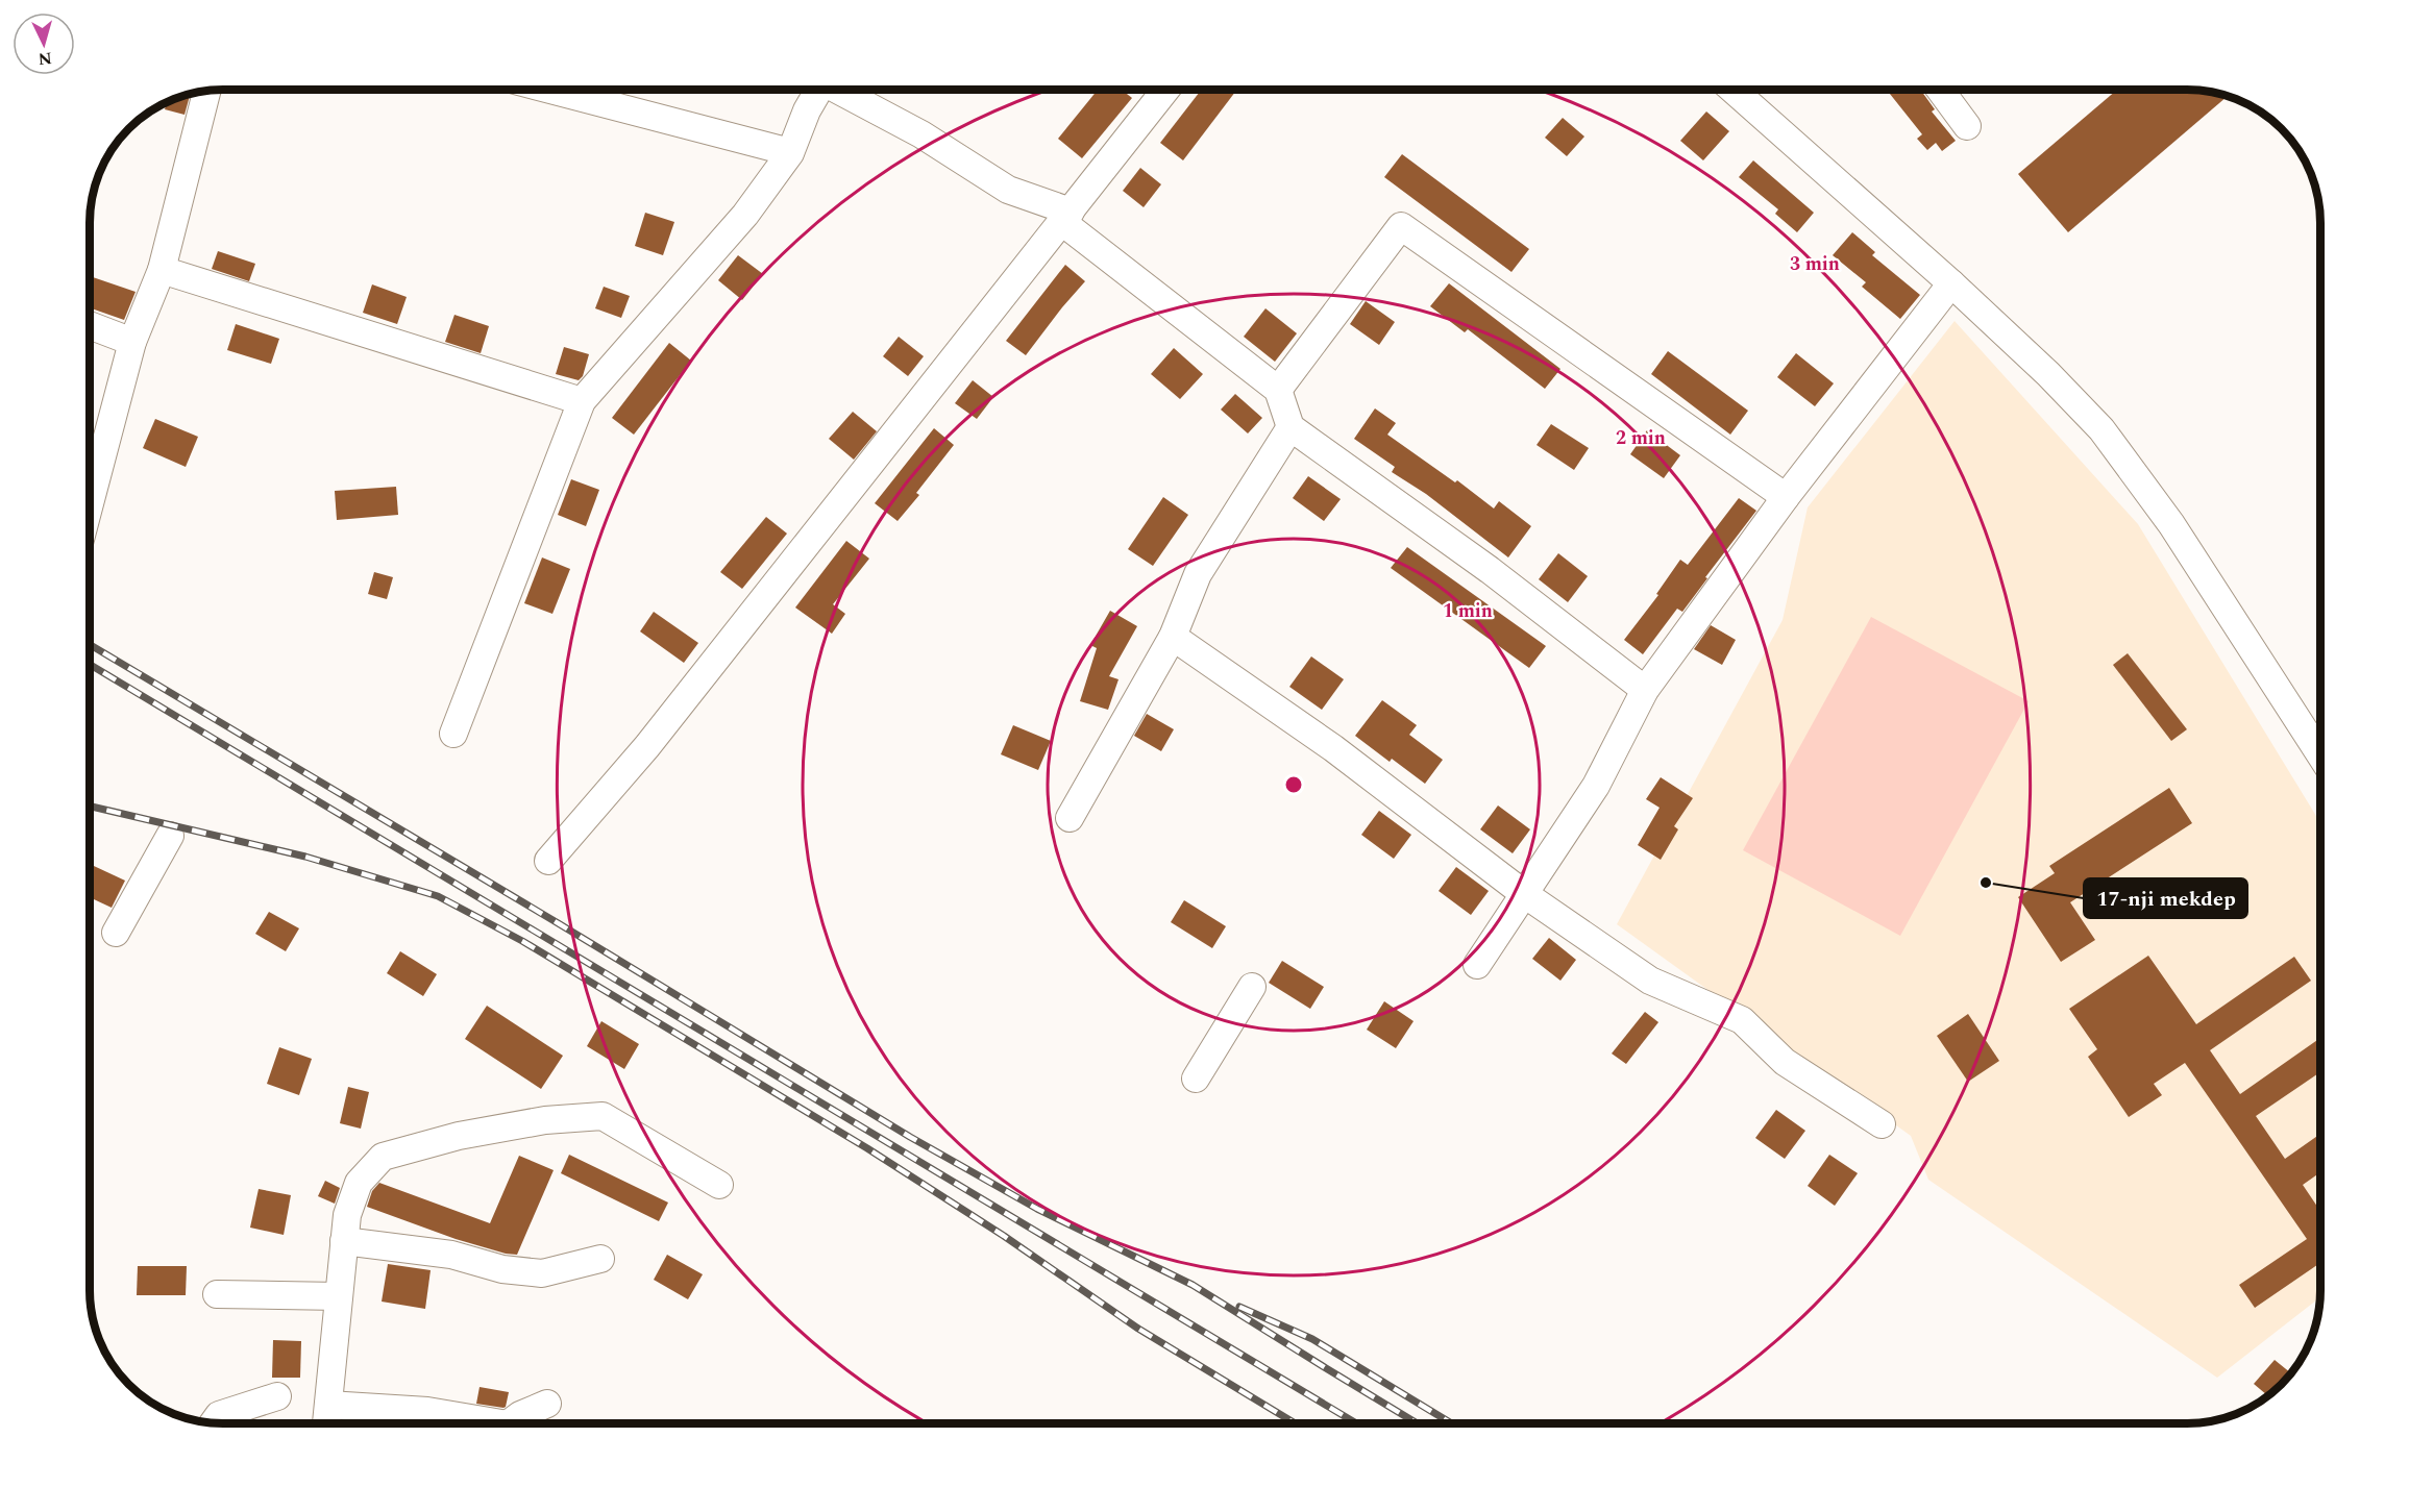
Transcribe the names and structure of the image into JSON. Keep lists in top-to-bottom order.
{
  "places": ["17-nji mekdep"],
  "north": "bottom",
  "rings": ["3 min", "2 min", "1 min"]
}
